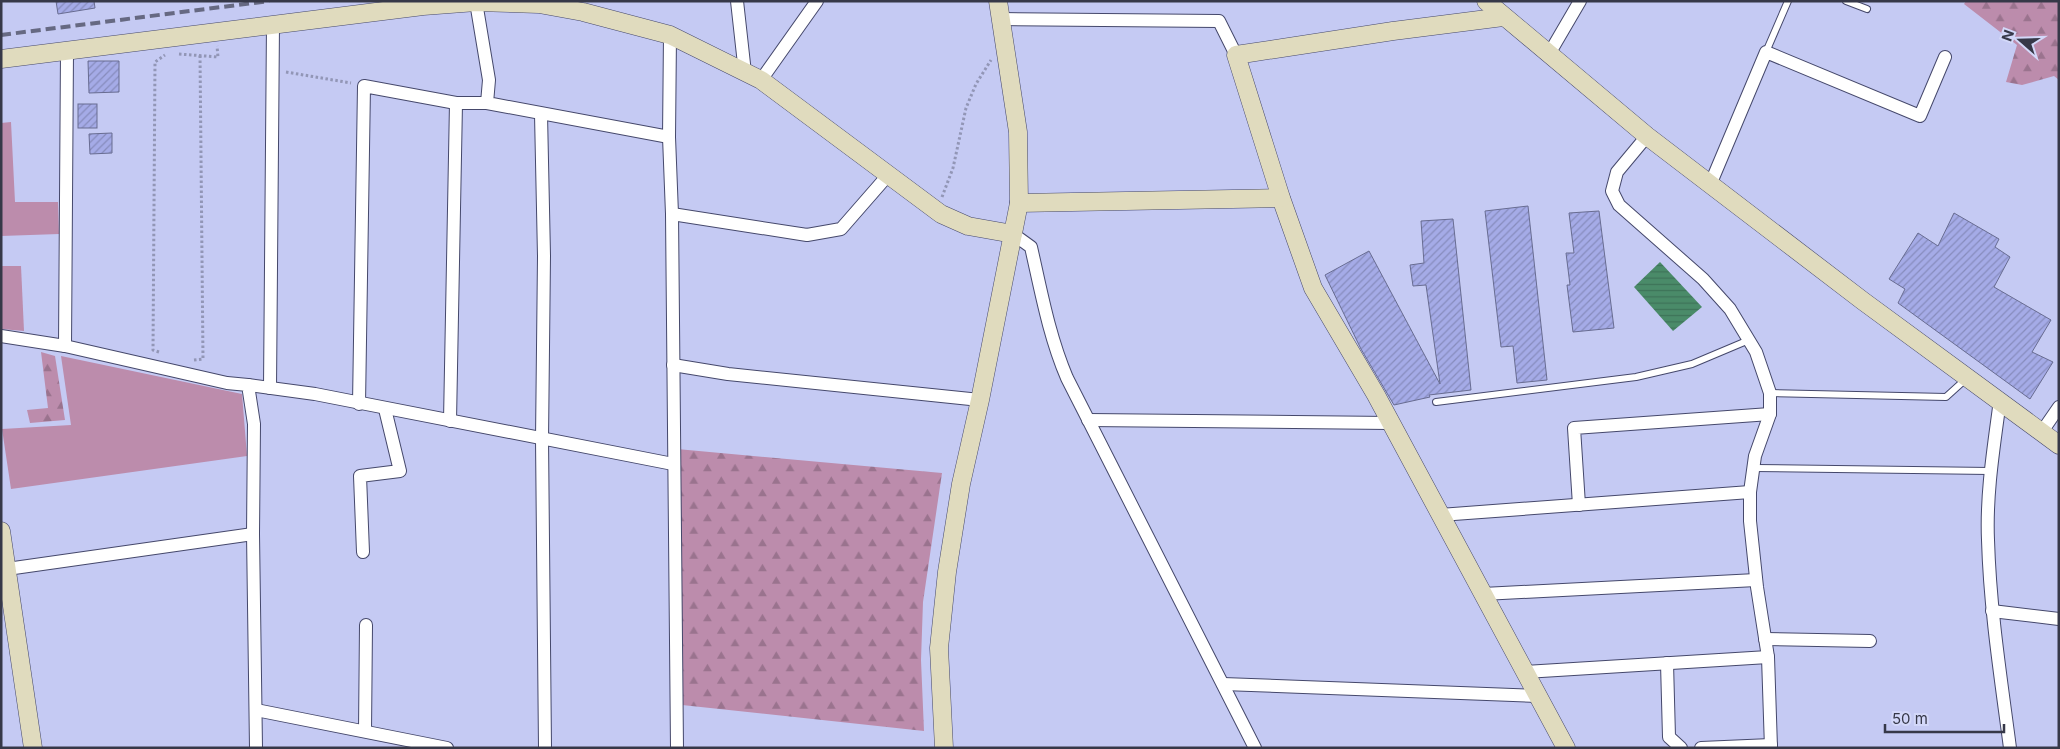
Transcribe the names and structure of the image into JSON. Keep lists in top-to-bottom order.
{
  "scale_bar": "50 m",
  "north": "left"
}
